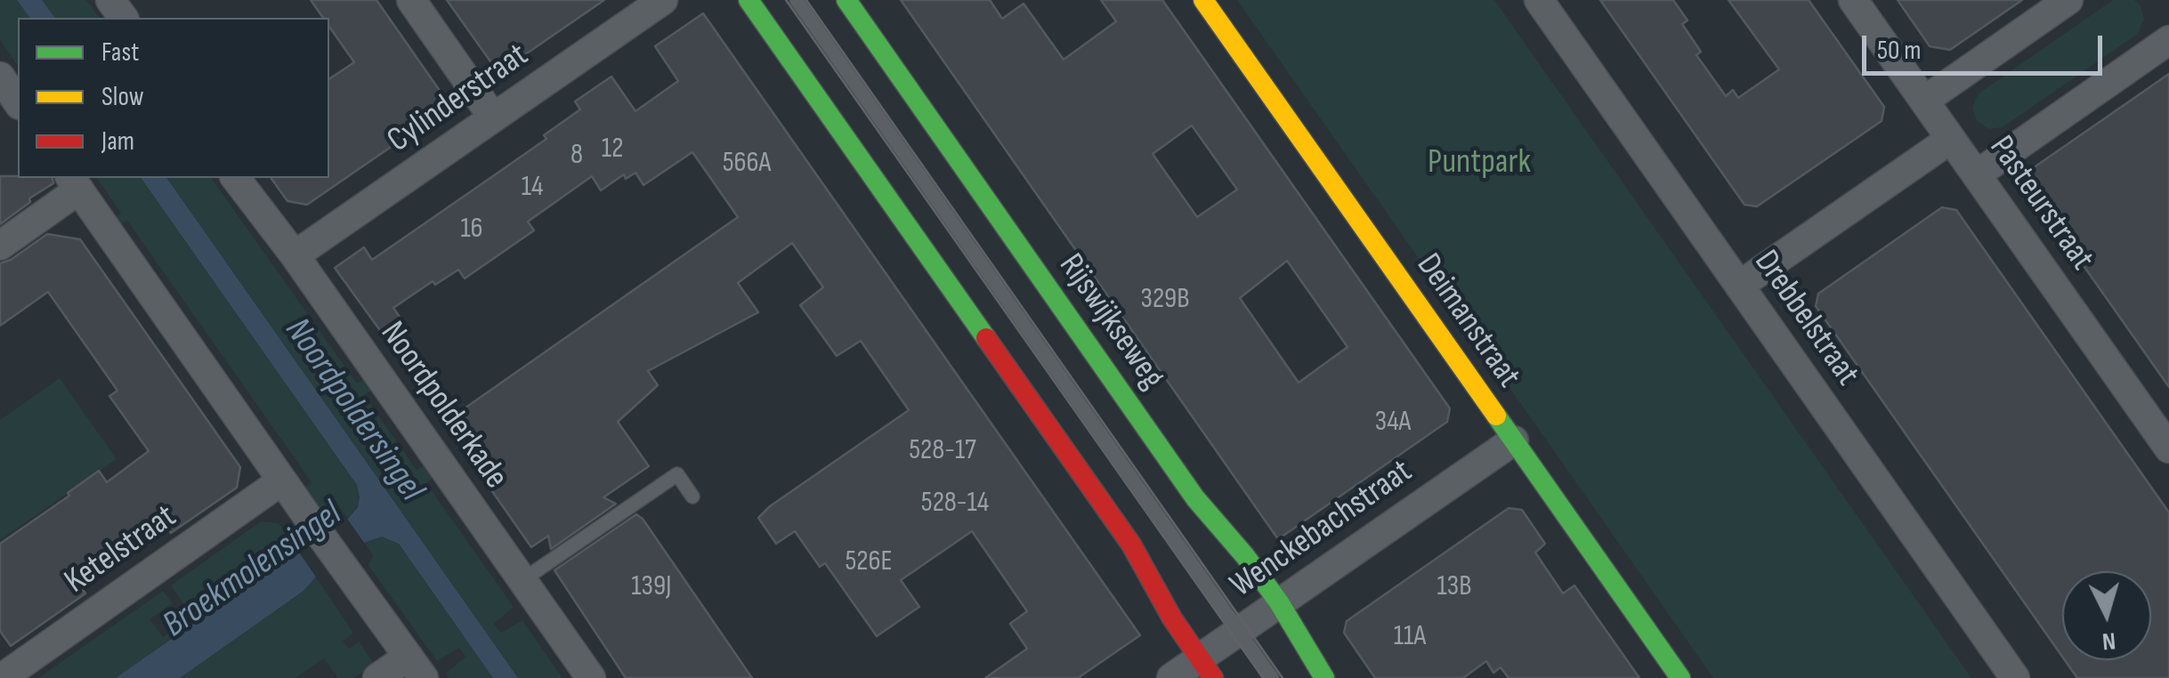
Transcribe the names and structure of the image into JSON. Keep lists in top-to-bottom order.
{
  "streets": {
    "main road": ["Deimanstraat", "Rijswijkseweg"],
    "street": [
      "Cylinderstraat",
      "Pasteurstraat",
      "Drebbelstraat",
      "Noordpolderkade",
      "Wenckebachstraat",
      "Ketelstraat"
    ]
  },
  "crossings": [
    ["Cylinderstraat", "Noordpolderkade"],
    ["Deimanstraat", "Wenckebachstraat"],
    ["Rijswijkseweg", "Wenckebachstraat"]
  ],
  "water": ["Noordpoldersingel", "Broekmolensingel"],
  "parks": ["Puntpark"],
  "house_numbers": [
    "12",
    "8",
    "566A",
    "14",
    "16",
    "329B",
    "34A",
    "528-17",
    "528-14",
    "526E",
    "139J",
    "13B",
    "11A"
  ],
  "legend": ["Fast", "Slow", "Jam"],
  "scale_bar": "50 m",
  "north": "bottom"
}
